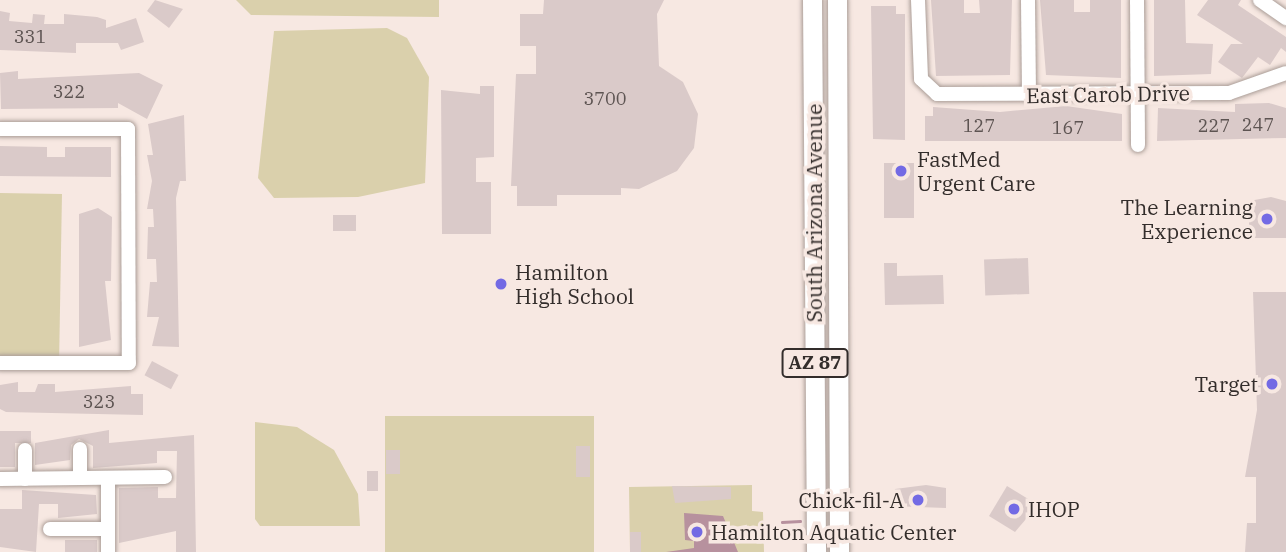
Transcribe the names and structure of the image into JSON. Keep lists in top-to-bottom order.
{
  "streets": {
    "main road": ["South Arizona Avenue", "AZ 87"],
    "street": ["East Carob Drive"]
  },
  "places": [
    "FastMed Urgent Care",
    "The Learning Experience",
    "Hamilton High School",
    "Target",
    "Chick-fil-A",
    "IHOP",
    "Hamilton Aquatic Center"
  ],
  "house_numbers": [
    "331",
    "322",
    "3700",
    "247",
    "127",
    "227",
    "167",
    "323"
  ]
}
